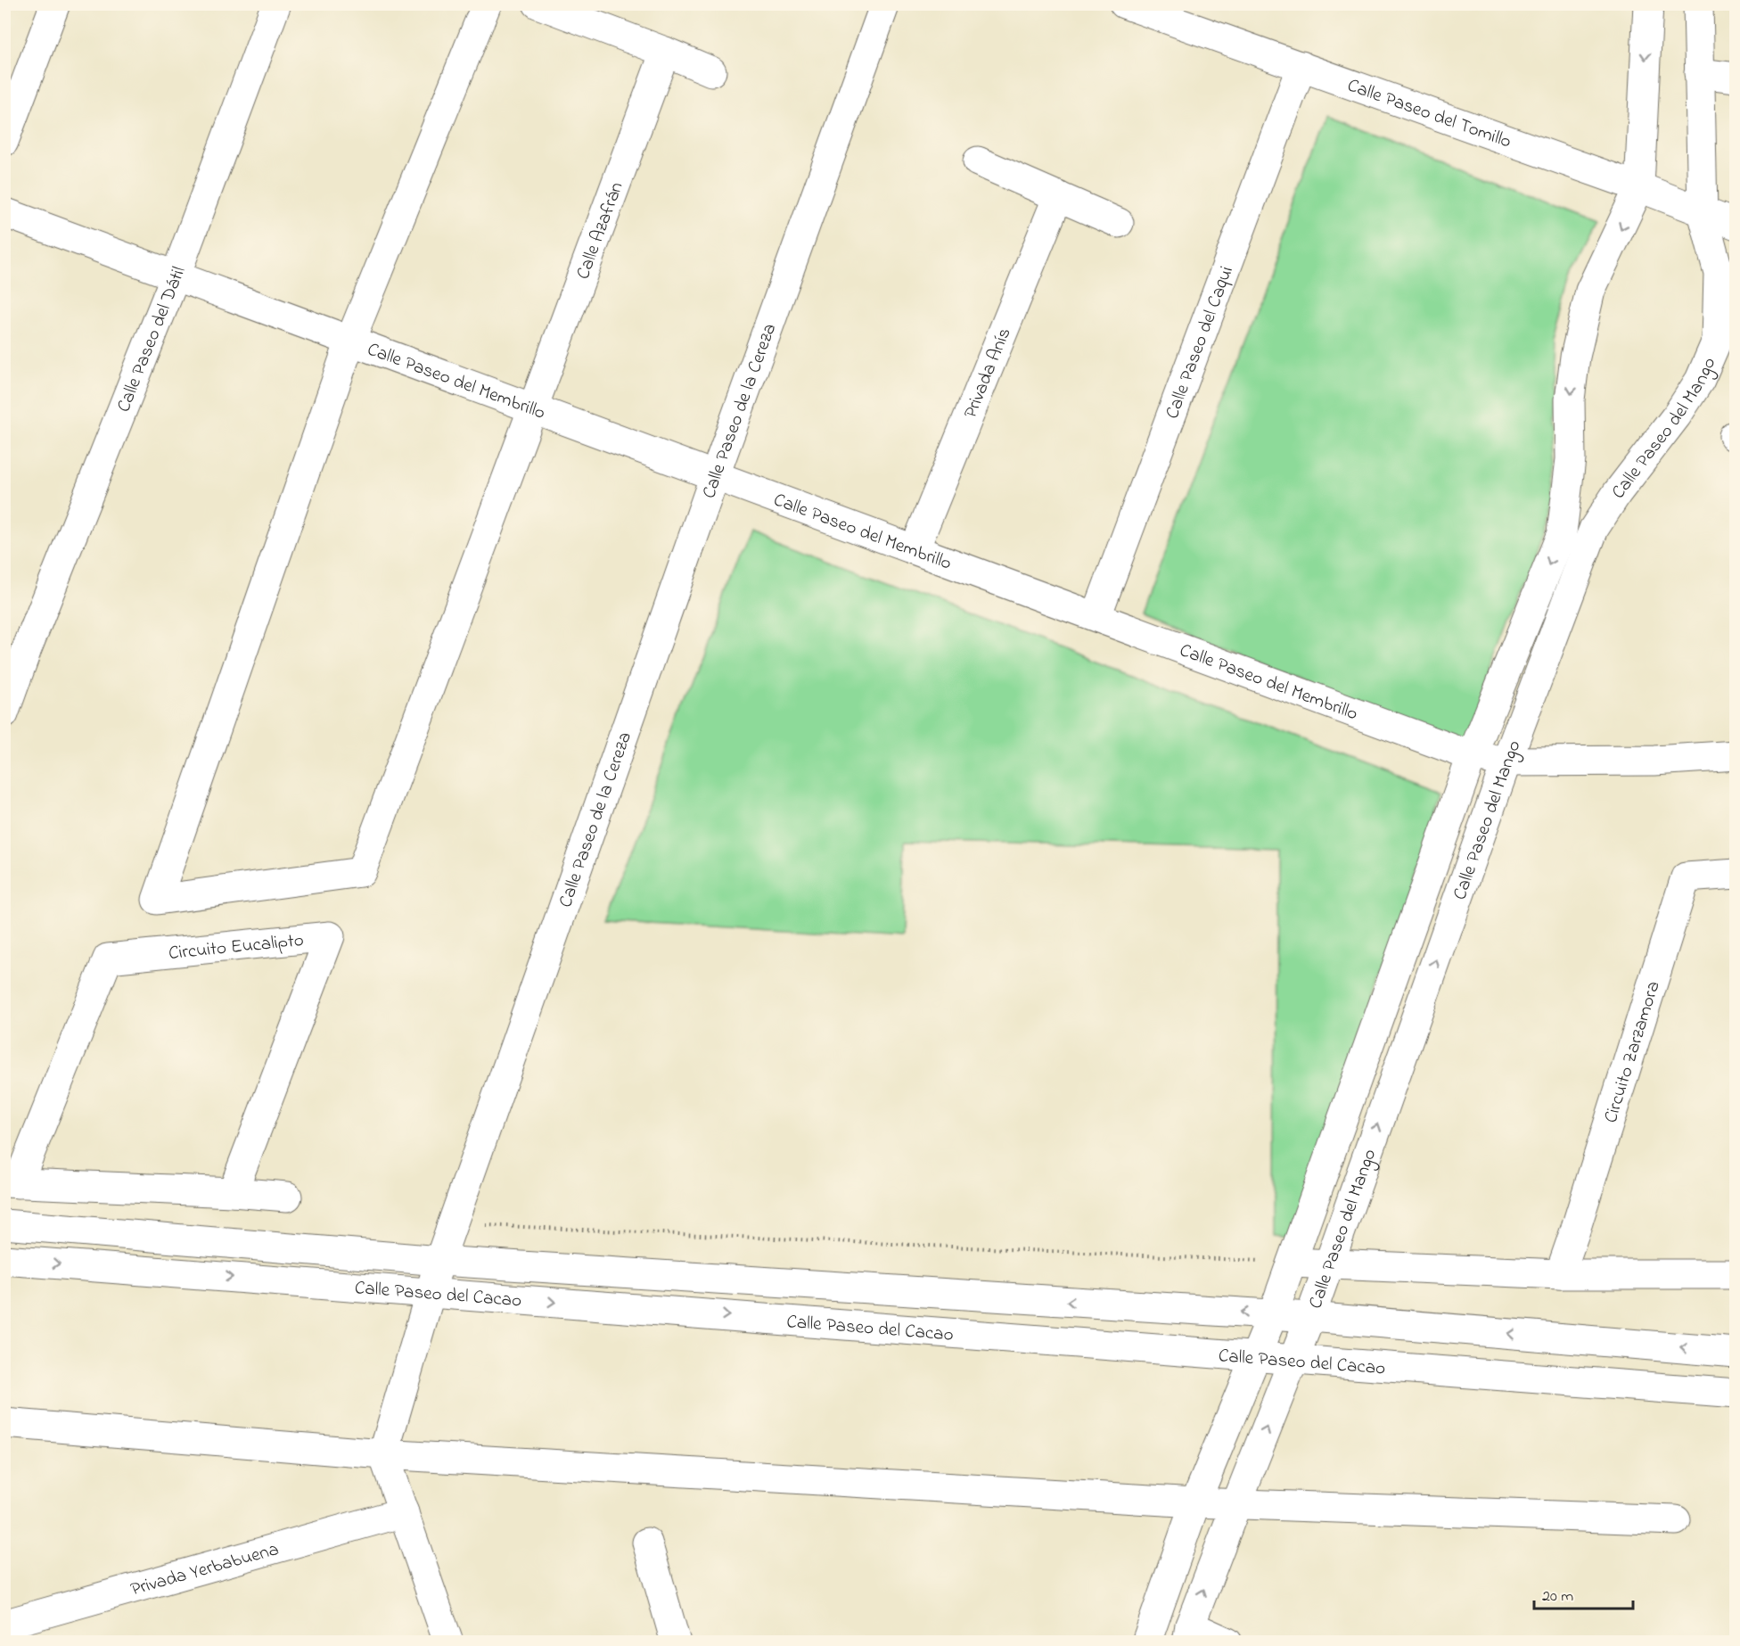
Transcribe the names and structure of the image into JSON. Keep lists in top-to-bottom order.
{
  "streets": {
    "street": [
      "Calle Paseo del Tomillo",
      "Calle Azafrán",
      "Calle Paseo del Dátil",
      "Calle Paseo del Caqui",
      "Privada Anís",
      "Calle Paseo del Membrillo",
      "Calle Paseo de la Cereza",
      "Calle Paseo del Mango",
      "Circuito Eucalipto",
      "Circuito Zarzamora",
      "Calle Paseo del Cacao",
      "Privada Yerbabuena"
    ]
  },
  "crossings": [
    ["Calle Paseo del Tomillo", "Calle Paseo del Caqui"],
    ["Calle Paseo del Tomillo", "Calle Paseo del Mango"],
    ["Calle Azafrán", "Calle Paseo del Membrillo"],
    ["Calle Paseo del Dátil", "Calle Paseo del Membrillo"],
    ["Calle Paseo del Caqui", "Calle Paseo del Membrillo"],
    ["Privada Anís", "Calle Paseo del Membrillo"],
    ["Calle Paseo del Membrillo", "Calle Paseo de la Cereza"],
    ["Calle Paseo del Membrillo", "Calle Paseo del Mango"],
    ["Calle Paseo de la Cereza", "Calle Paseo del Cacao"],
    ["Calle Paseo del Mango", "Calle Paseo del Cacao"]
  ],
  "scale_bar": "20 m"
}
